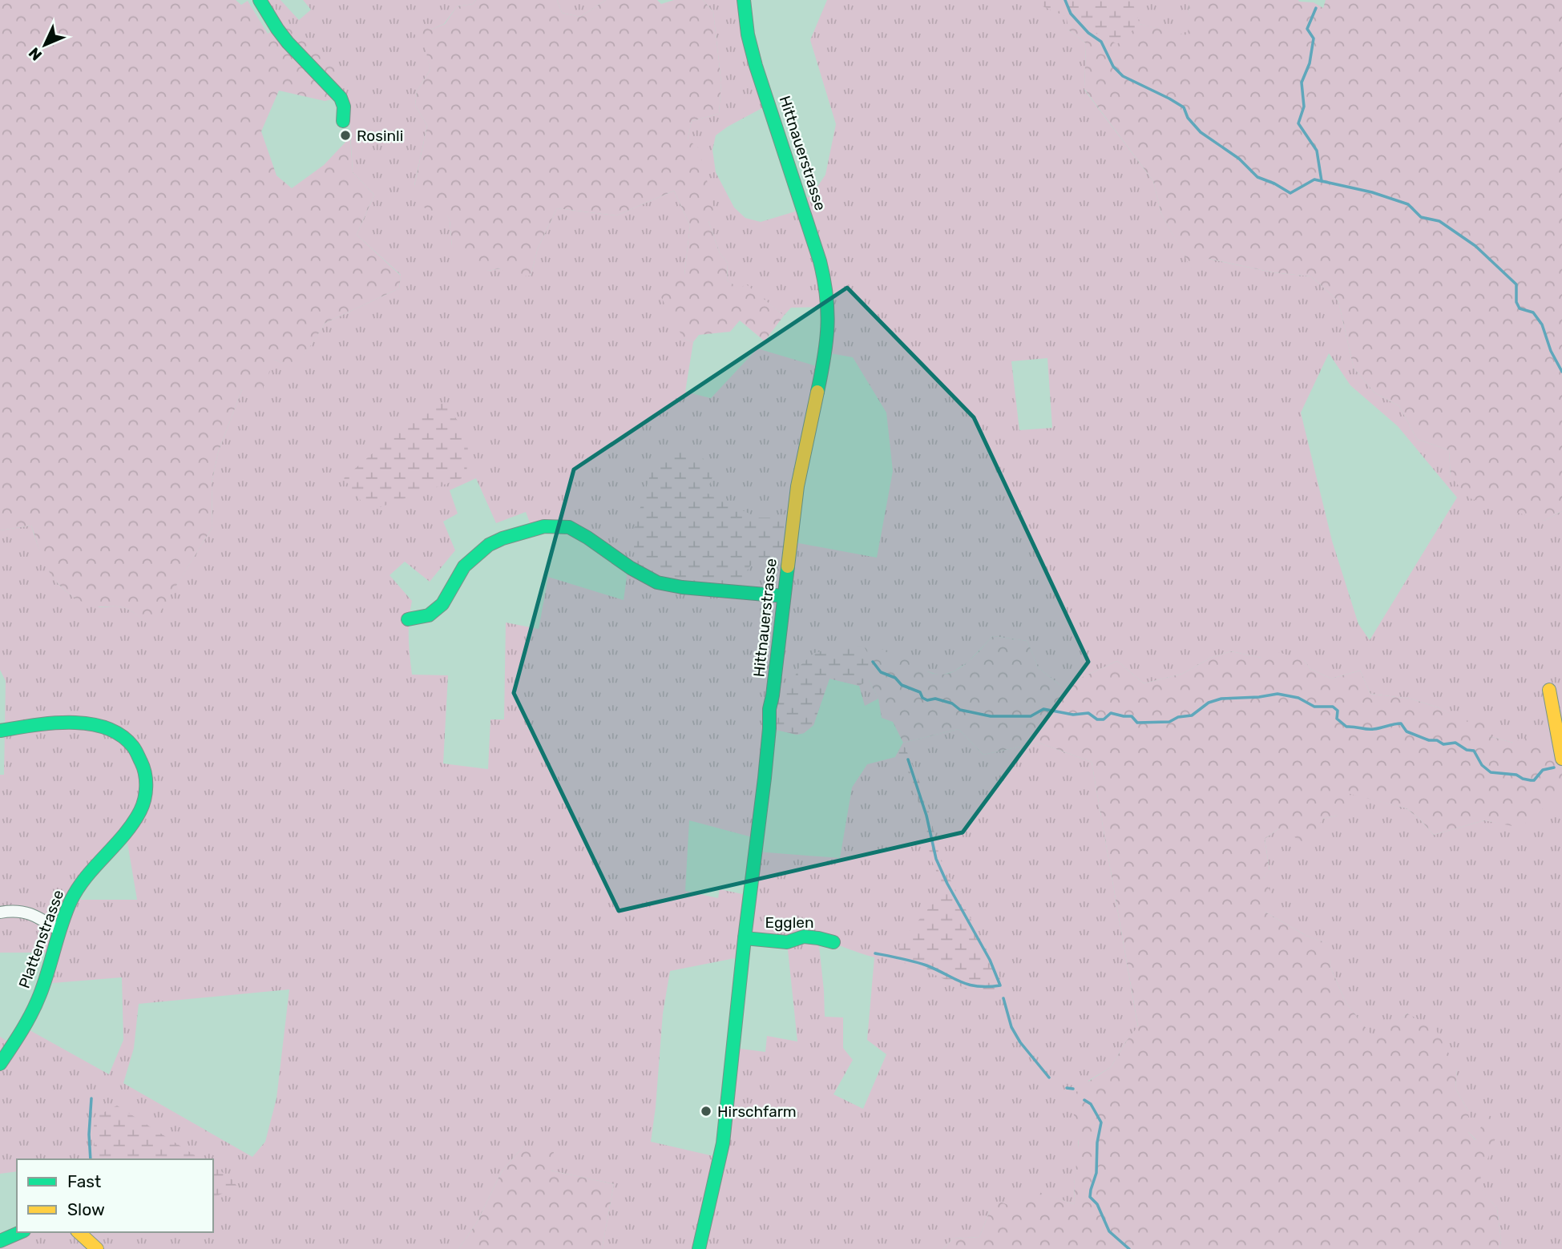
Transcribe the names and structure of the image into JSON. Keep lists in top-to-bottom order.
{
  "streets": {
    "street": ["Hittnauerstrasse", "Egglen", "Plattenstrasse"]
  },
  "crossings": [
    ["Hittnauerstrasse", "Egglen"]
  ],
  "places": ["Rosinli", "Hirschfarm"],
  "legend": ["Fast", "Slow"],
  "north": "bottom left"
}
